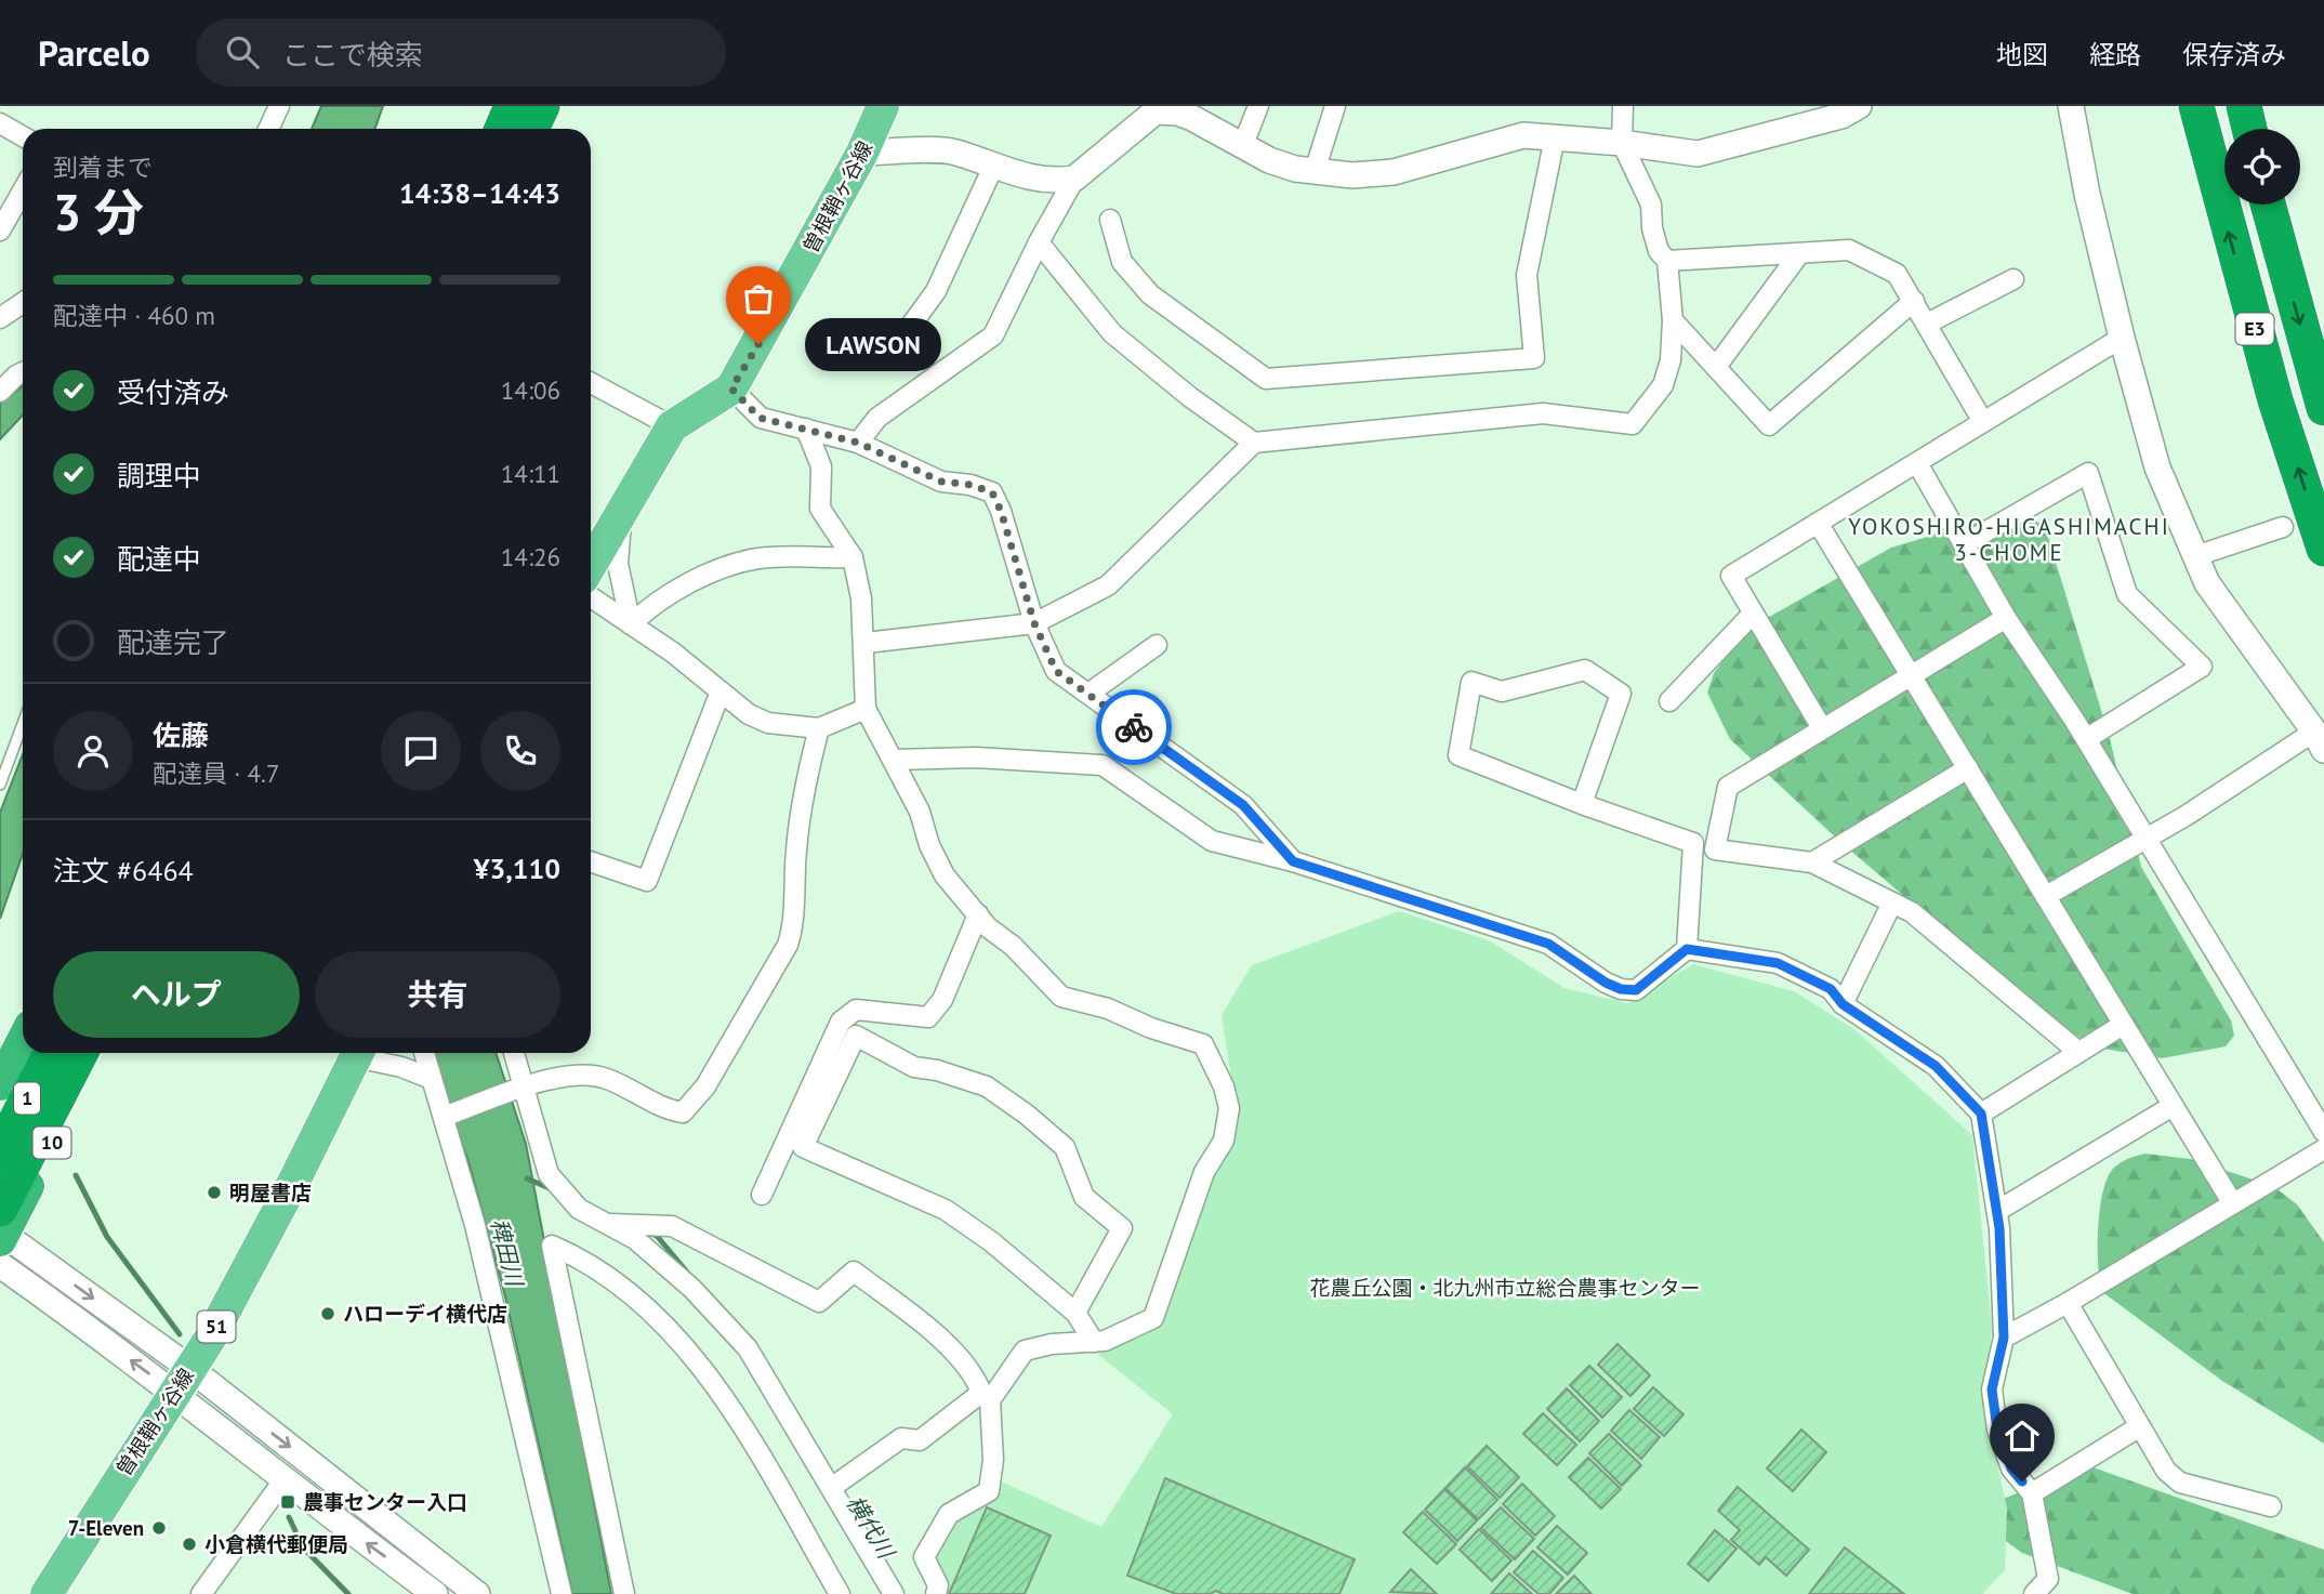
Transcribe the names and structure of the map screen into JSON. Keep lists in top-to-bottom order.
{
  "streets": {
    "highway": ["E3", "1", "10"],
    "main road": ["曽根鞘ヶ谷線", "51"]
  },
  "crossings": [
    ["1", "10"]
  ],
  "districts": ["YOKOSHIRO-HIGASHIMACHI 3-CHOME"],
  "water": ["稗田川", "横代川"],
  "parks": ["花農丘公園・北九州市立総合農事センター"],
  "places": {
    "other": [
      "LAWSON",
      "明屋書店",
      "ハローデイ横代店",
      "7-Eleven",
      "小倉横代郵便局"
    ],
    "transit": ["農事センター入口"]
  },
  "page": {
    "header": "Parcelo",
    "search": "ここで検索",
    "nav": ["地図", "経路", "保存済み"],
    "heading": ["3 分", "到着まで", "14:38–14:43"],
    "panel": [
      "佐藤",
      "配達員 · 4.7",
      "注文 #6464",
      "¥3,110"
    ],
    "bar": "配達中 · 460 m",
    "bubble": "LAWSON",
    "list": [
      ["受付済み", "14:06"],
      ["調理中", "14:11"],
      ["配達中", "14:26"],
      "配達完了"
    ],
    "buttons": ["ヘルプ", "共有"]
  }
}
